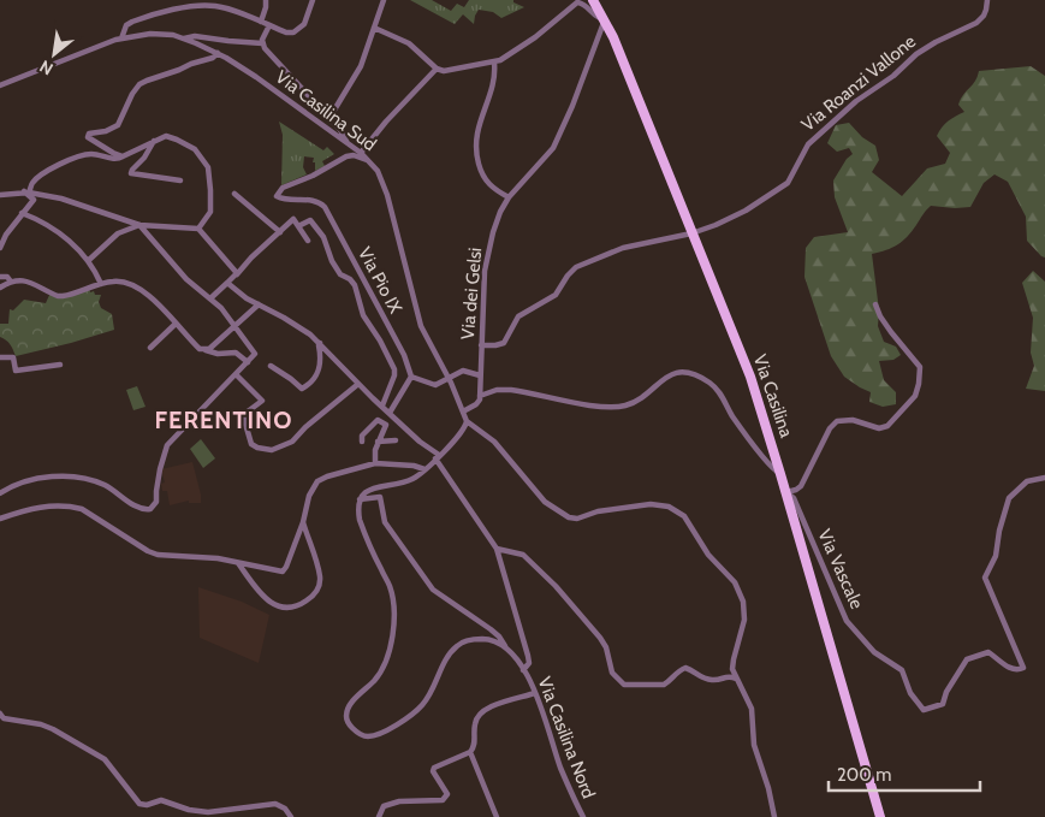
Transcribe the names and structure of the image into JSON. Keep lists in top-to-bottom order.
{
  "streets": {
    "main road": ["Via Casilina"],
    "street": [
      "Via Roanzi Vallone",
      "Via Casilina Sud",
      "Via Pio IX",
      "Via dei Gelsi",
      "Via Vascale",
      "Via Casilina Nord"
    ]
  },
  "crossings": [
    ["Via Roanzi Vallone", "Via dei Gelsi"],
    ["Via Roanzi Vallone", "Via Casilina"],
    ["Via Casilina Sud", "Via Pio IX"],
    ["Via dei Gelsi", "Via Casilina"],
    ["Via Casilina", "Via Vascale"]
  ],
  "districts": ["FERENTINO"],
  "scale_bar": "200 m",
  "north": "bottom left"
}
